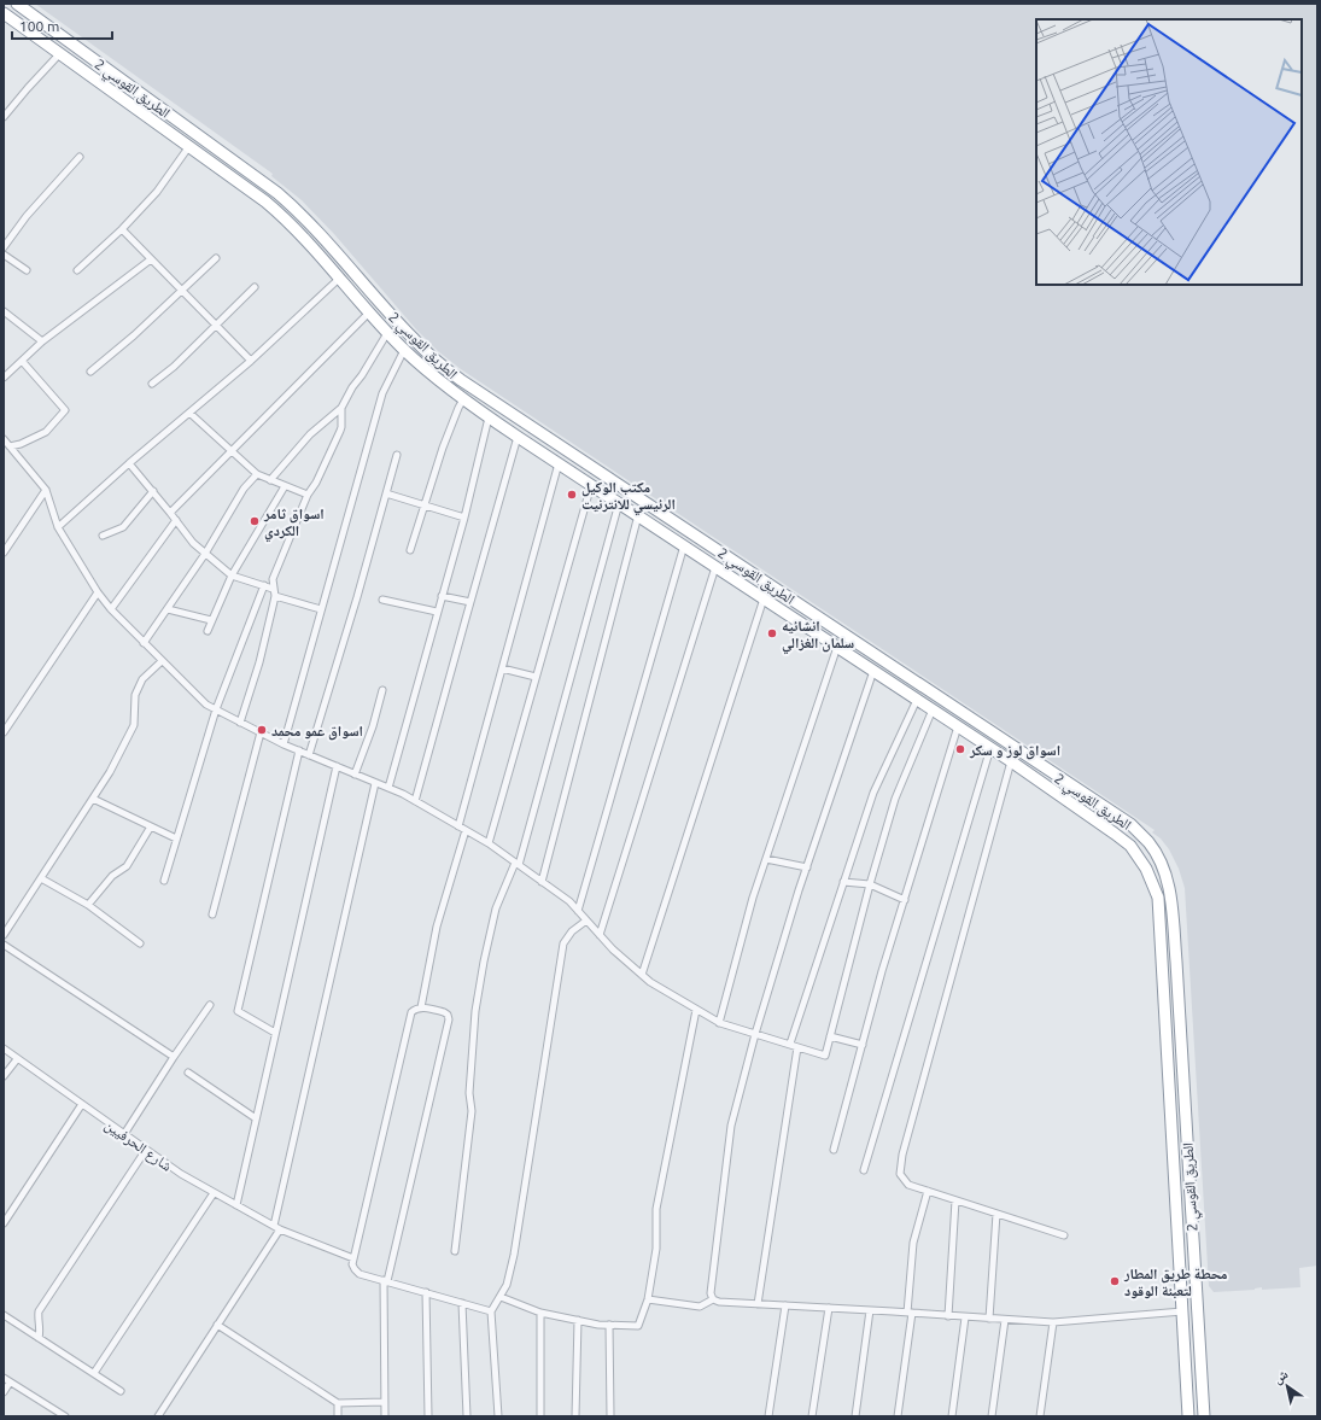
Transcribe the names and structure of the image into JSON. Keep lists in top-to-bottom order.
{
  "streets": {
    "highway": ["الطريق القوسي 2"],
    "street": ["شارع الحرفيين"]
  },
  "places": [
    "مكتب الوكيل الرئيسي للانترنيت",
    "اسواق ثامر الكردي",
    "انشائيه سلمان الغزالي",
    "اسواق عمو محمد",
    "اسواق لوز و سكر",
    "محطة طريق المطار لتعبئة الوقود"
  ],
  "scale_bar": "100 m",
  "north": "top left"
}
